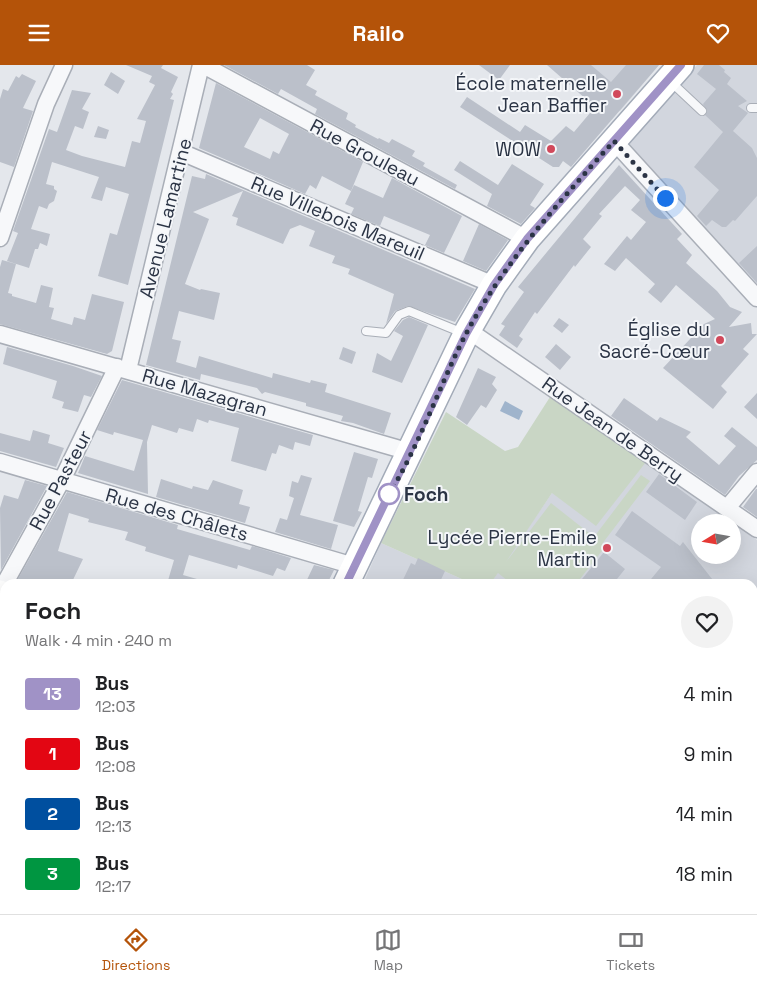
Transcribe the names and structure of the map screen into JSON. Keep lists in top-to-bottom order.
{
  "streets": {
    "street": [
      "Rue Grouleau",
      "Avenue Lamartine",
      "Rue Villebois Mareuil",
      "Rue Mazagran",
      "Rue Jean de Berry",
      "Rue Pasteur",
      "Rue des Châlets"
    ]
  },
  "crossings": [
    ["Rue Grouleau", "Avenue Lamartine"],
    ["Avenue Lamartine", "Rue Villebois Mareuil"],
    ["Avenue Lamartine", "Rue Mazagran"],
    ["Avenue Lamartine", "Rue Pasteur"],
    ["Rue Mazagran", "Rue Pasteur"],
    ["Rue Pasteur", "Rue des Châlets"]
  ],
  "places": [
    "École maternelle Jean Baffier",
    "WOW",
    "Église du Sacré-Cœur",
    "Foch",
    "Lycée Pierre-Emile Martin"
  ],
  "lines": ["bus line 13"],
  "north": "left",
  "page": {
    "header": "Railo",
    "heading": ["Foch", "Walk · 4 min · 240 m"],
    "list": [
      {
        "mark": "13",
        "name": "Bus",
        "note": "12:03",
        "value": "4 min"
      },
      {
        "mark": "1",
        "name": "Bus",
        "note": "12:08",
        "value": "9 min"
      },
      {
        "mark": "2",
        "name": "Bus",
        "note": "12:13",
        "value": "14 min"
      },
      {
        "mark": "3",
        "name": "Bus",
        "note": "12:17",
        "value": "18 min"
      }
    ],
    "tabs": ["Directions", "Map", "Tickets"]
  }
}
